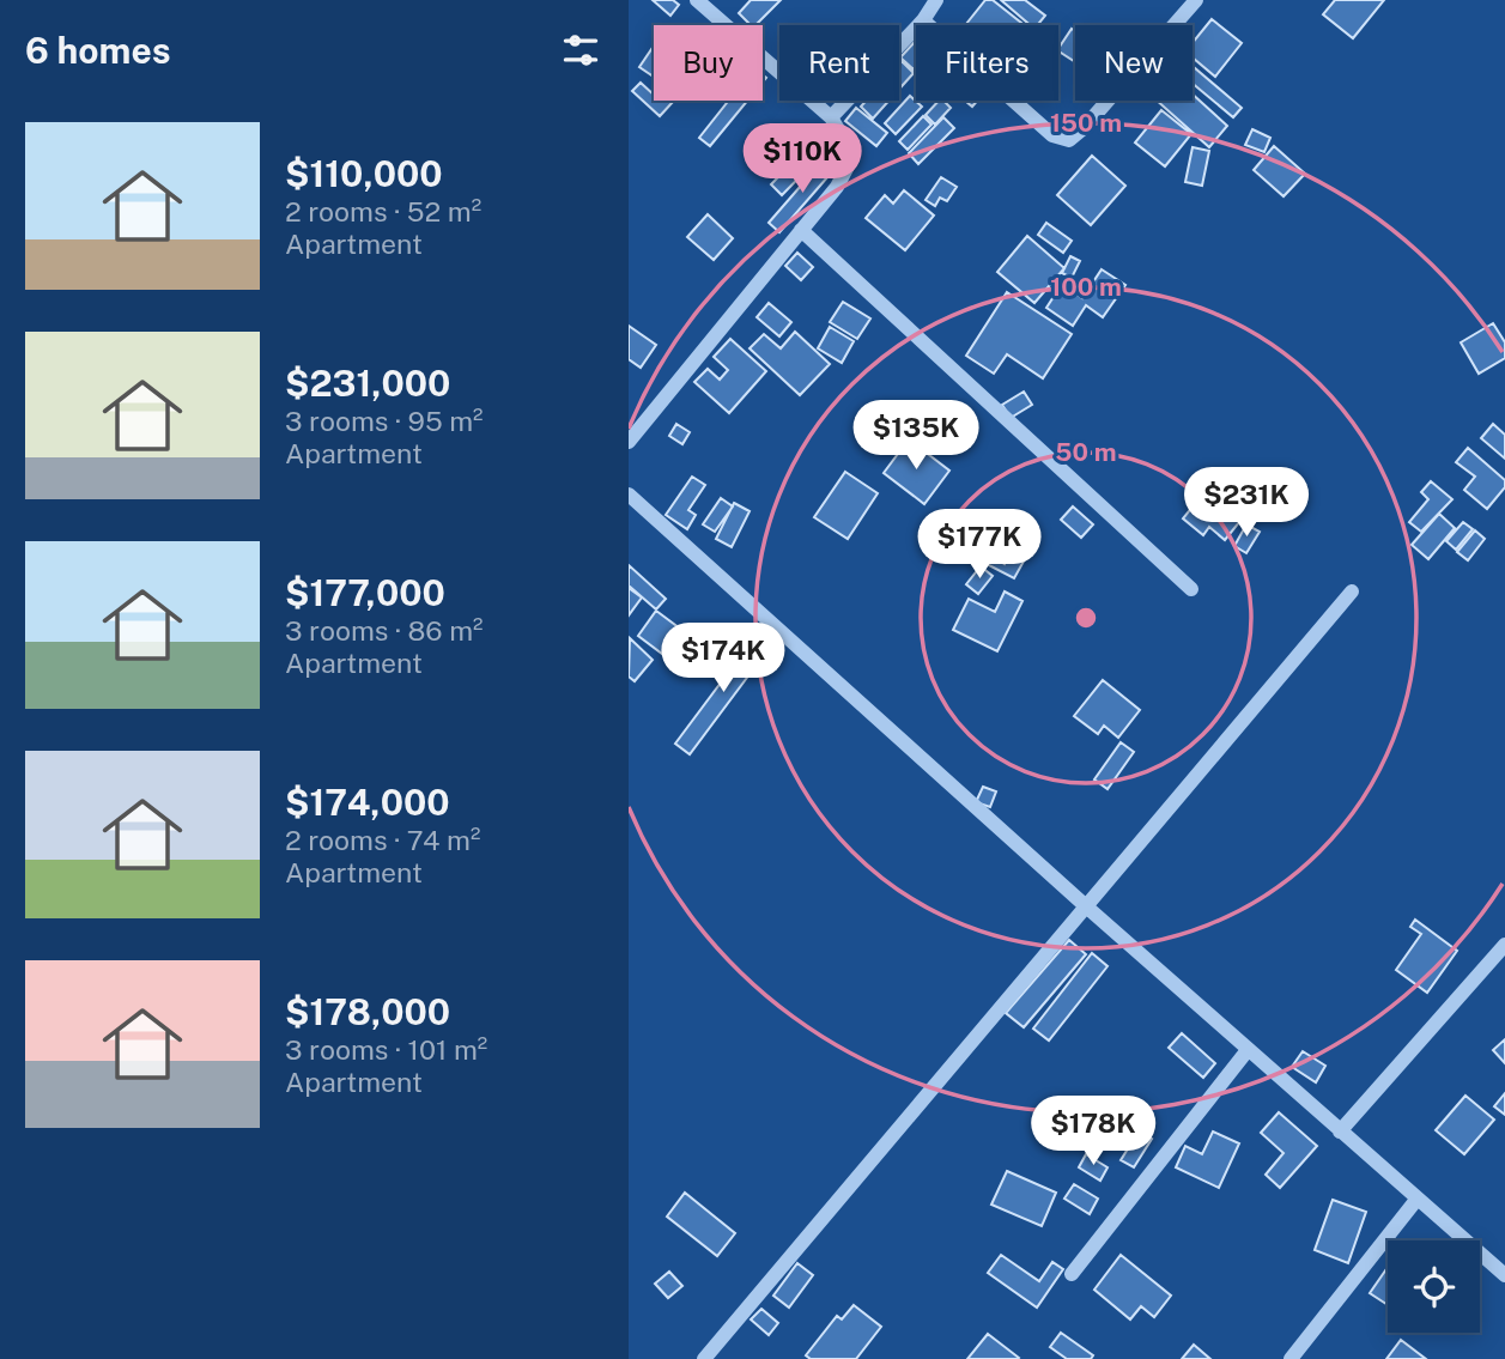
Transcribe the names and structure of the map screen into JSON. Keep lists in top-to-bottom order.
{
  "page": {
    "heading": "6 homes",
    "chip": [
      "Buy",
      "Rent",
      "Filters",
      "New"
    ],
    "list": [
      {
        "name": "$110,000",
        "note": "2 rooms · 52 m² · Apartment"
      },
      {
        "name": "$231,000",
        "note": "3 rooms · 95 m² · Apartment"
      },
      {
        "name": "$177,000",
        "note": "3 rooms · 86 m² · Apartment"
      },
      {
        "name": "$174,000",
        "note": "2 rooms · 74 m² · Apartment"
      },
      {
        "name": "$178,000",
        "note": "3 rooms · 101 m² · Apartment"
      }
    ],
    "price": [
      "$110K",
      "$135K",
      "$231K",
      "$177K",
      "$174K",
      "$178K"
    ]
  },
  "rings": ["150 m", "100 m", "50 m"]
}
